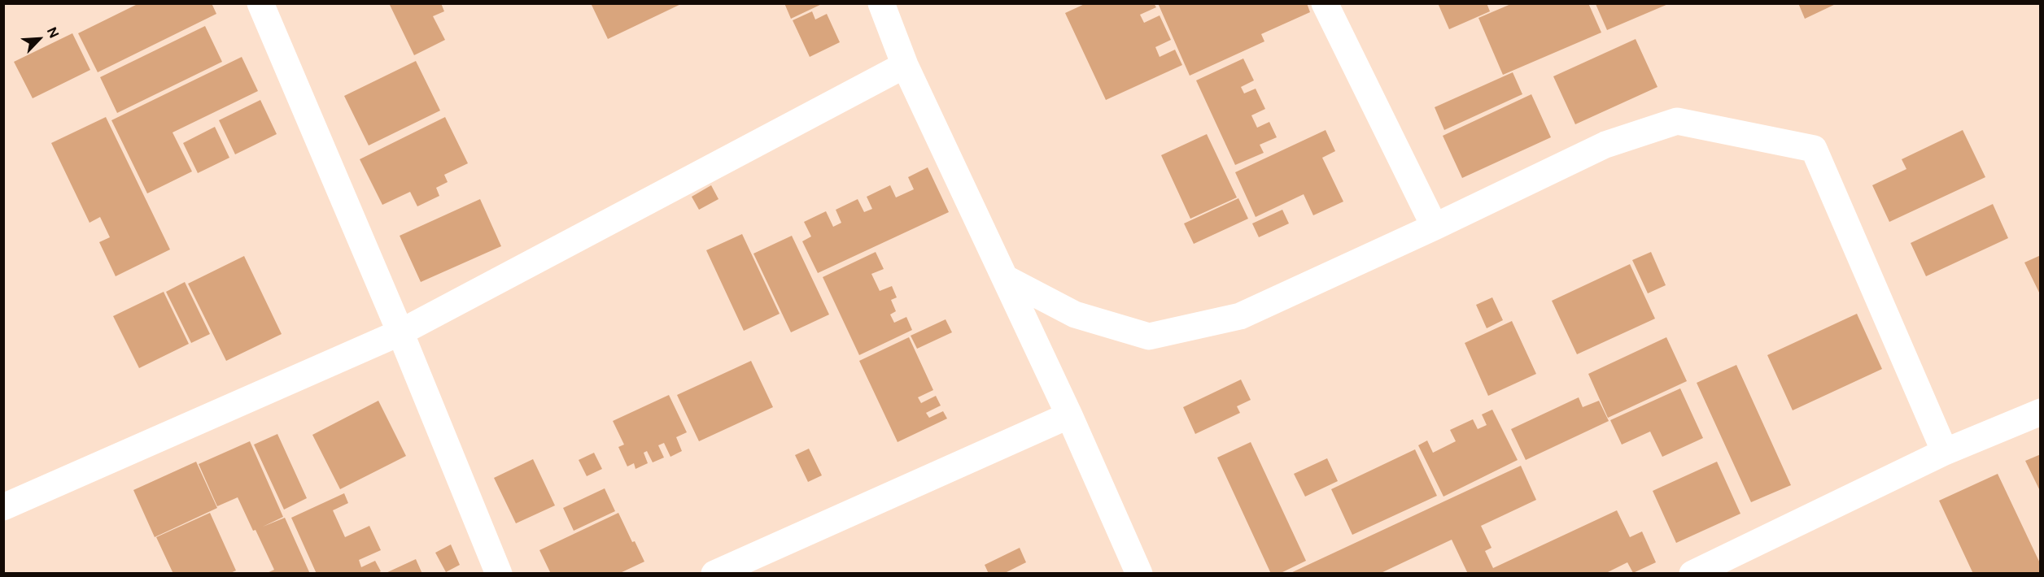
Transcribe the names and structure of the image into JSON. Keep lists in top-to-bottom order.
{
  "north": "top right"
}
